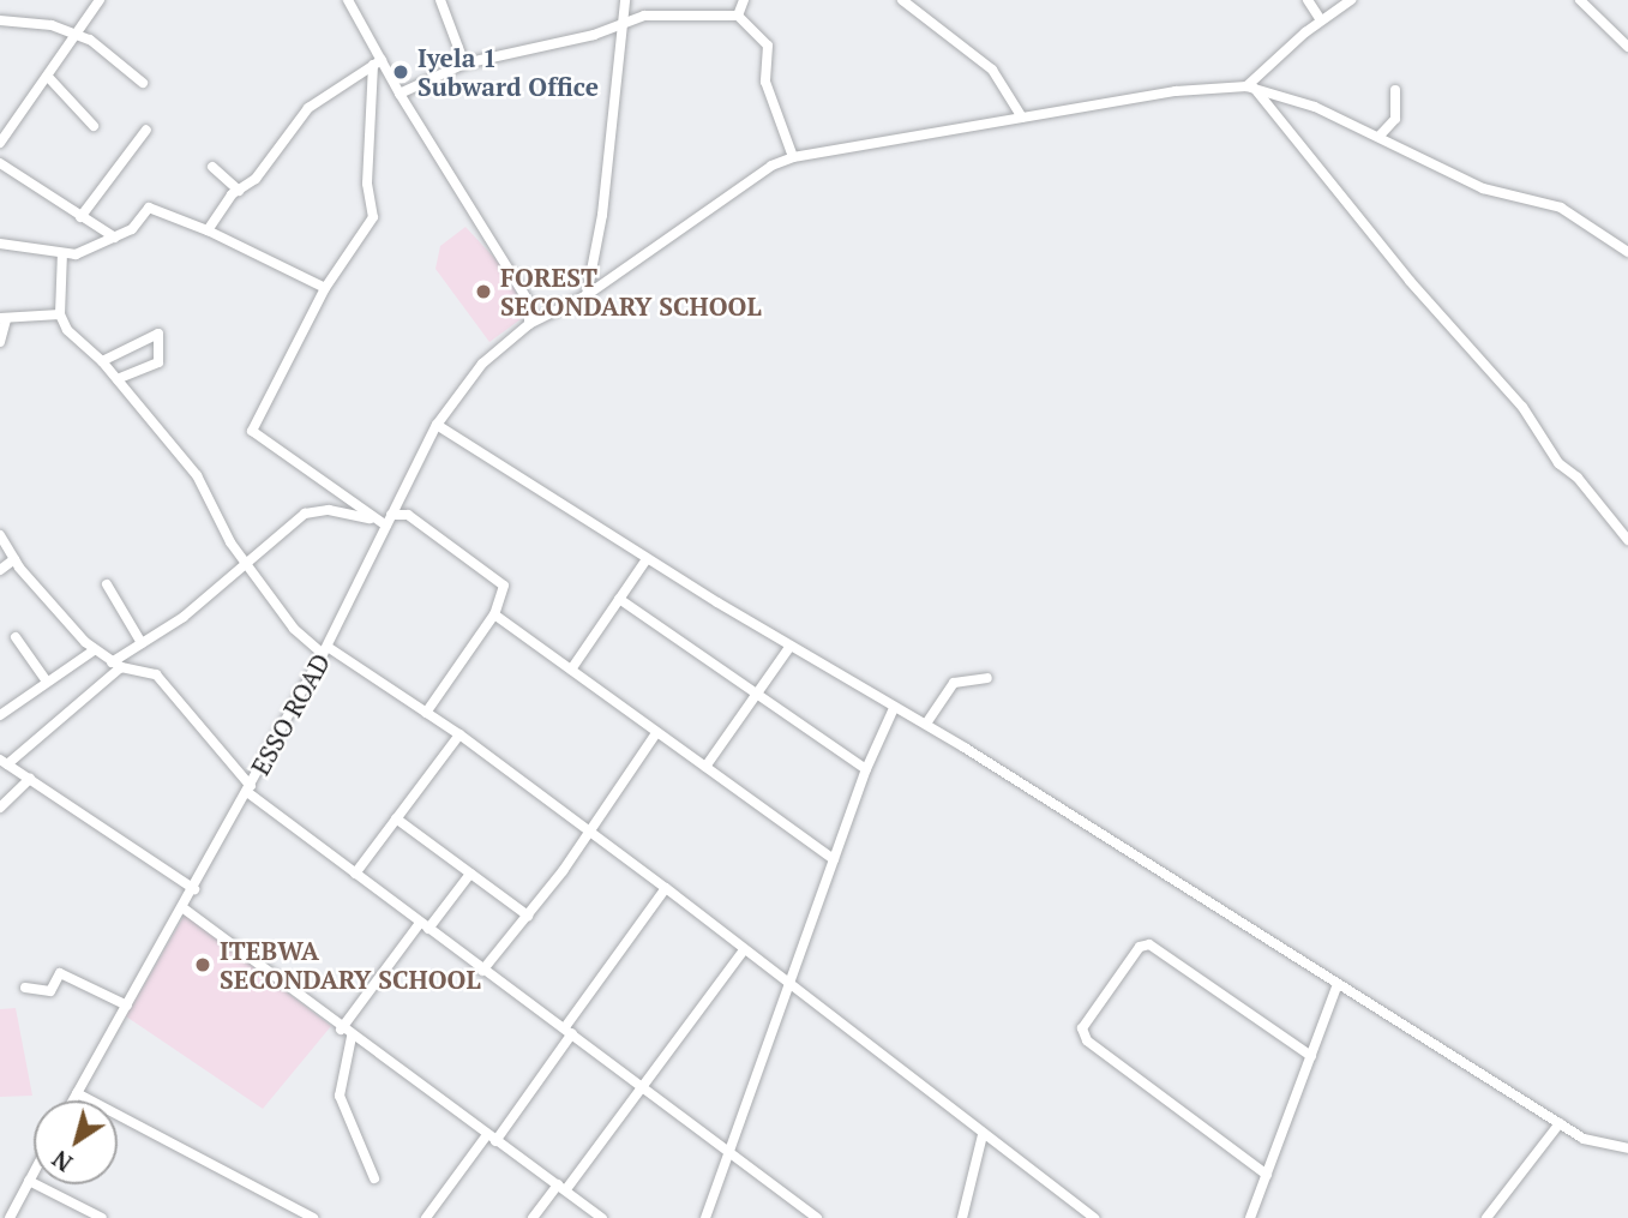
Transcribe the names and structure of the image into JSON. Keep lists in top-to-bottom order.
{
  "streets": {
    "street": ["ESSO ROAD"]
  },
  "places": ["Iyela 1 Subward Office", "FOREST SECONDARY SCHOOL", "ITEBWA SECONDARY SCHOOL"],
  "north": "bottom left"
}
